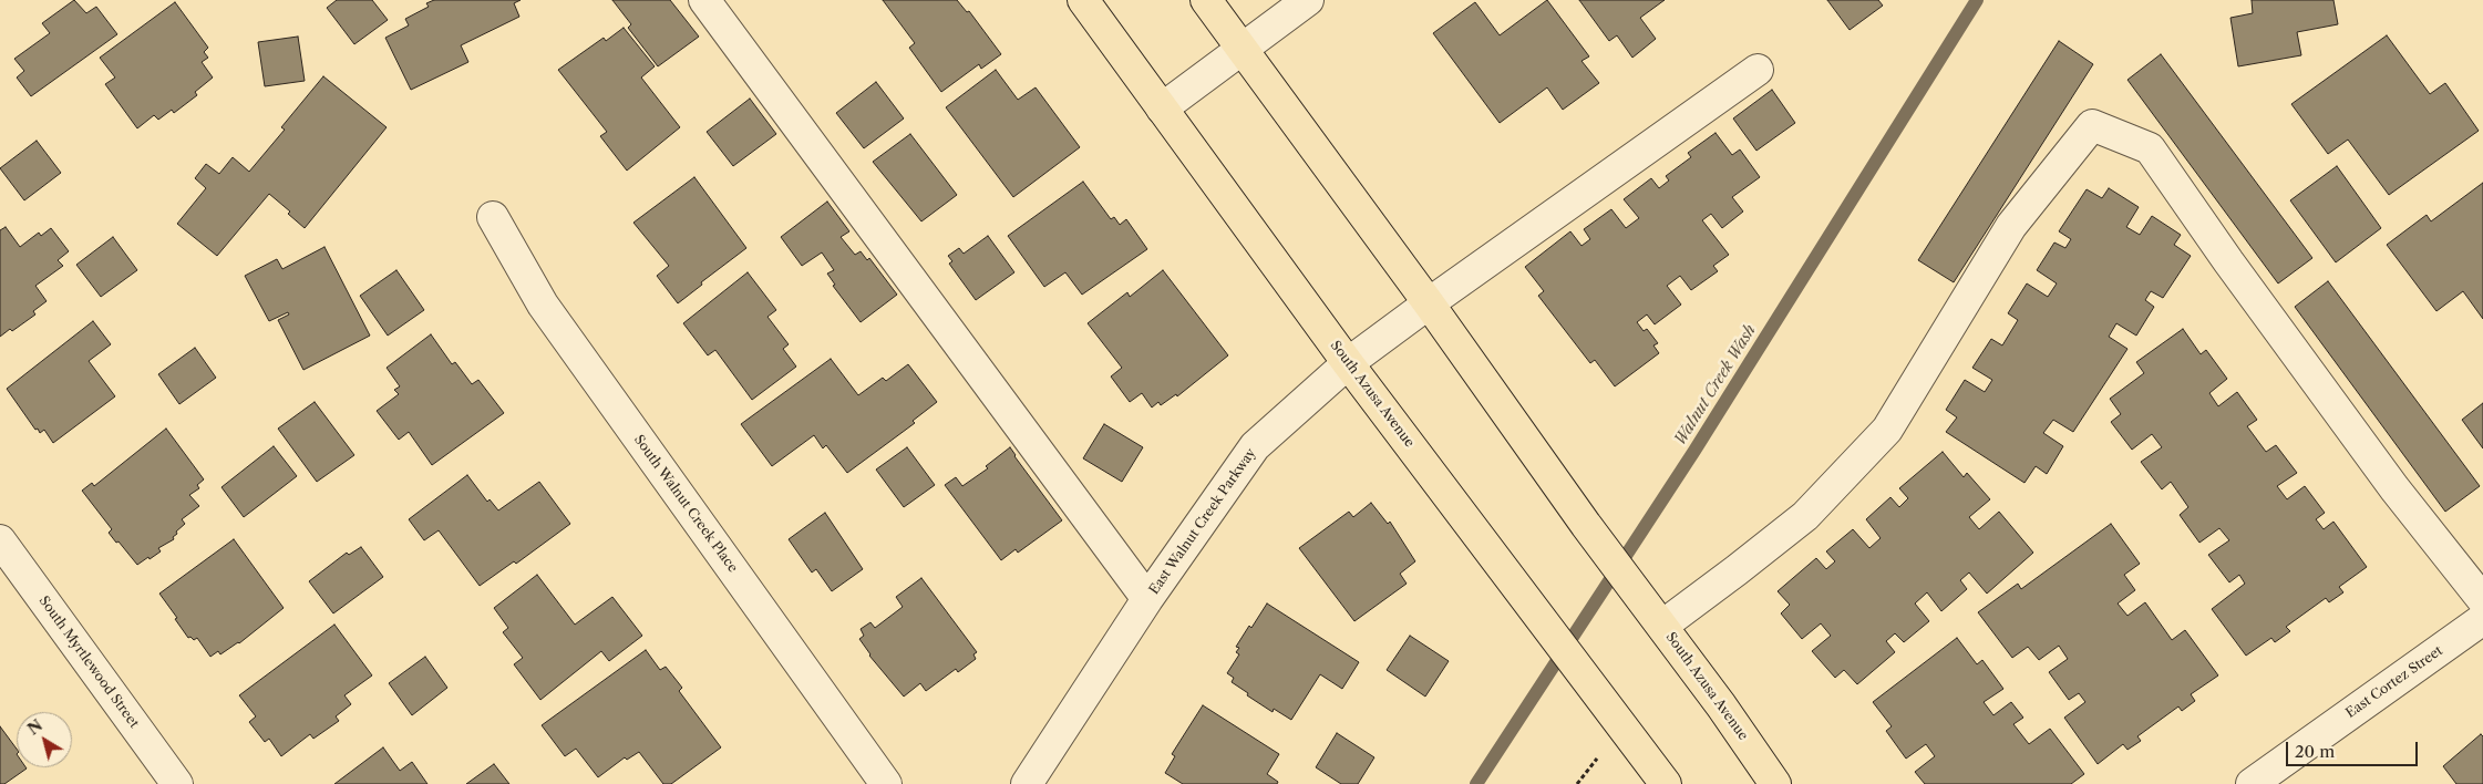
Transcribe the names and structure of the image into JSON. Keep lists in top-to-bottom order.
{
  "streets": {
    "main road": ["South Azusa Avenue"],
    "street": [
      "South Walnut Creek Place",
      "East Walnut Creek Parkway",
      "South Myrtlewood Street",
      "East Cortez Street"
    ]
  },
  "crossings": [
    ["South Azusa Avenue", "East Walnut Creek Parkway"]
  ],
  "water": ["Walnut Creek Wash"],
  "scale_bar": "20 m",
  "north": "top left"
}
